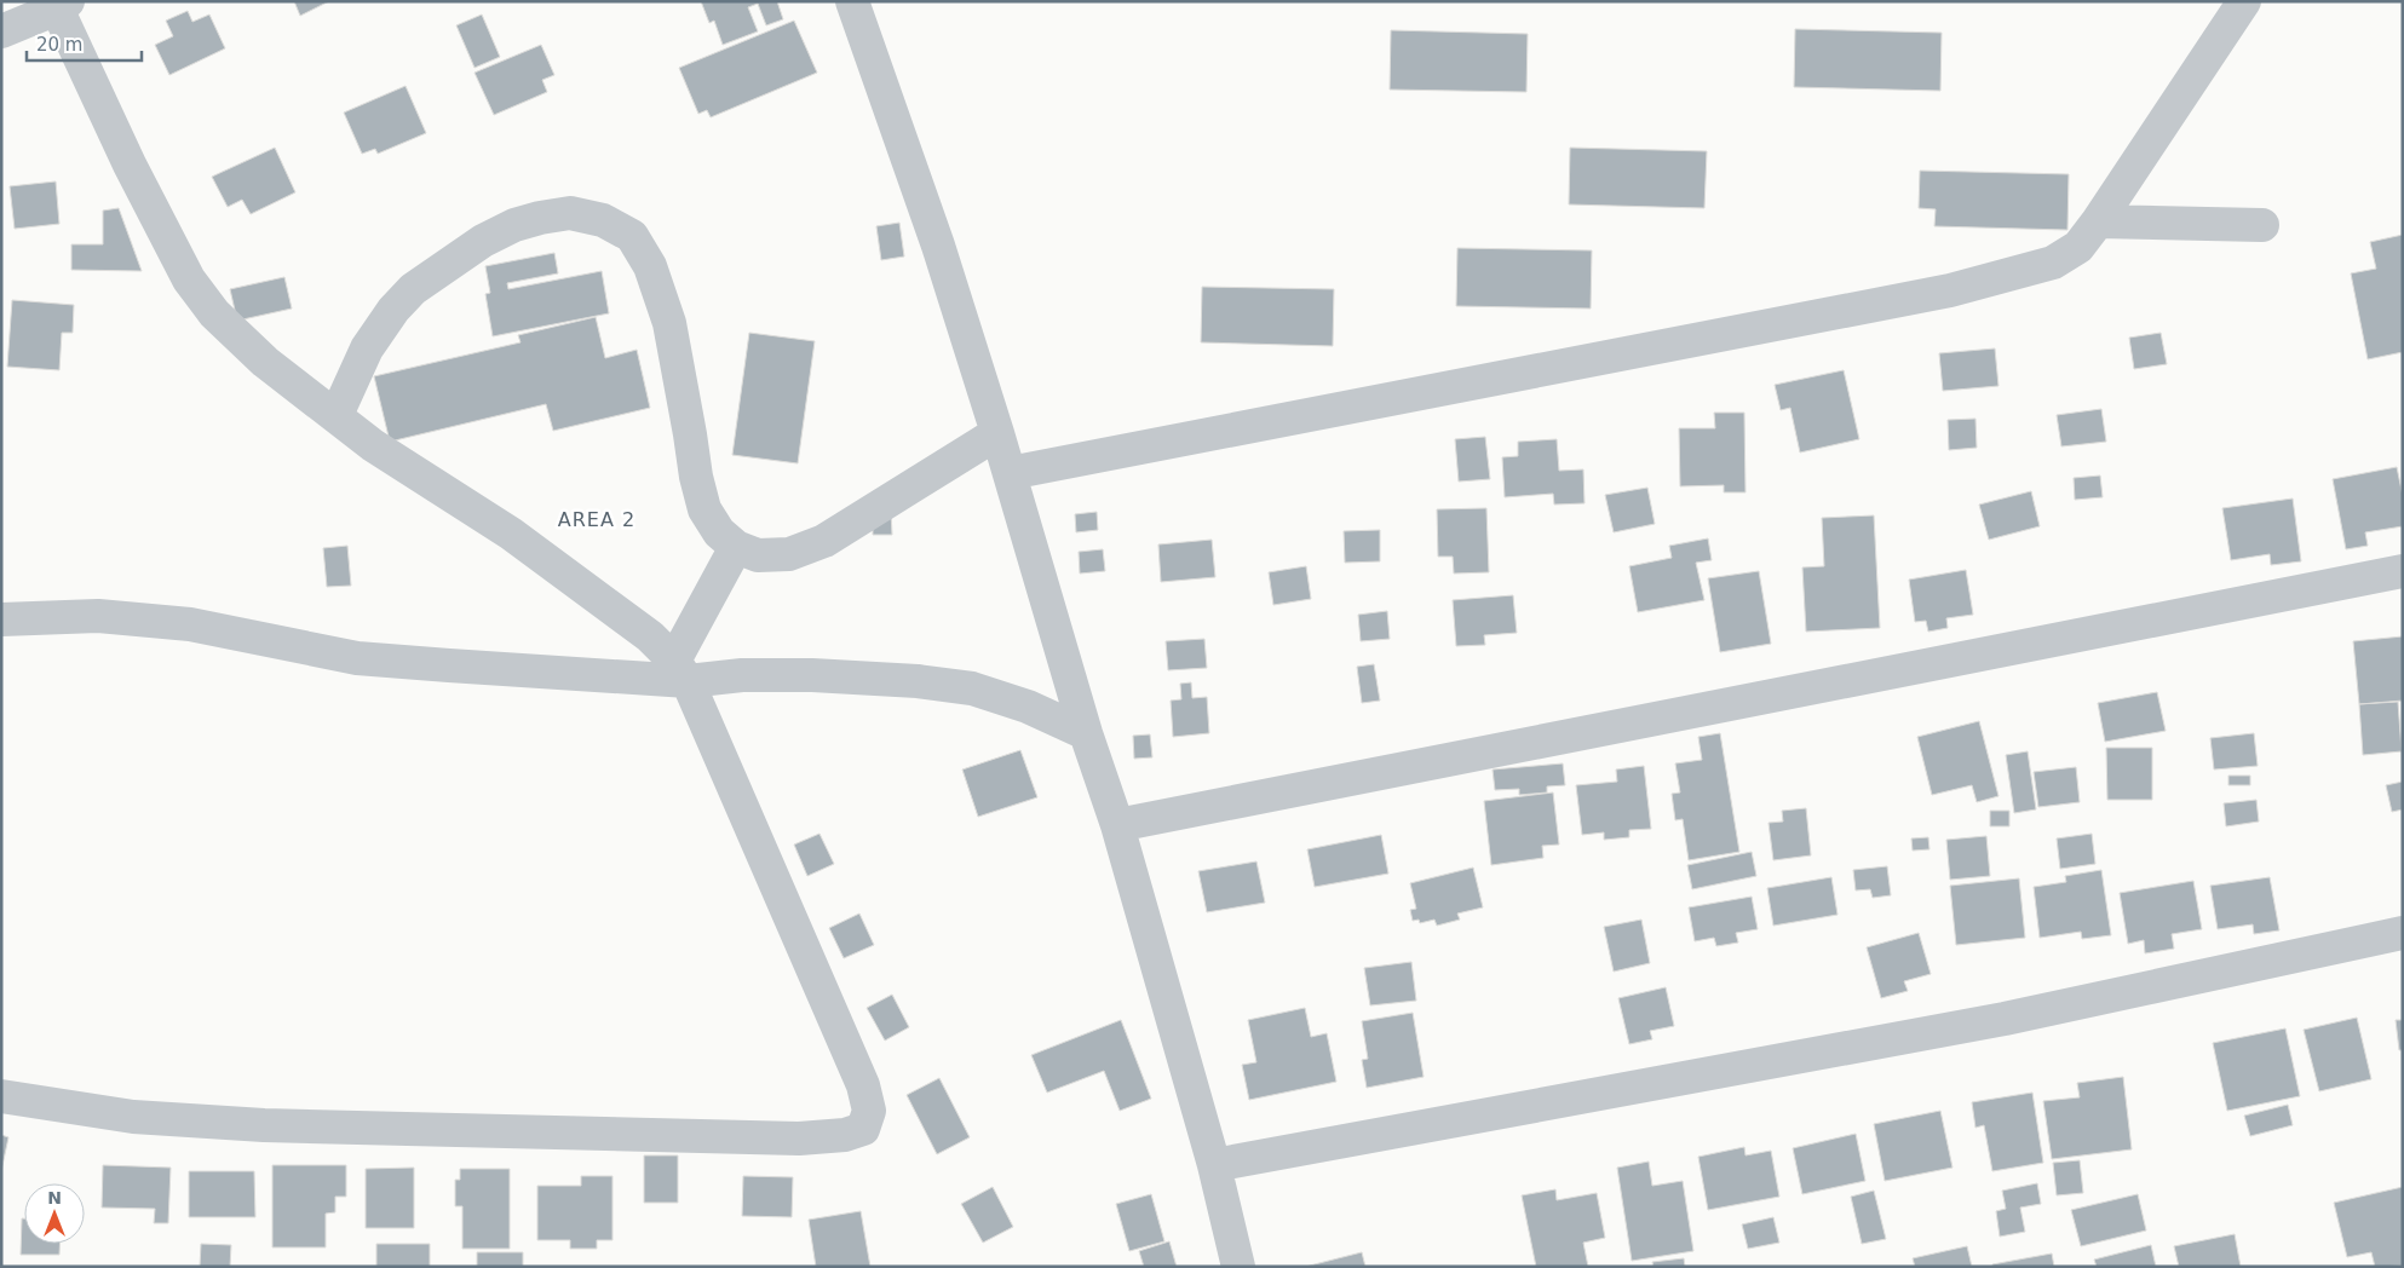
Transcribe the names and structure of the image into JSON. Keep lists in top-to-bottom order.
{
  "districts": ["AREA 2"],
  "scale_bar": "20 m",
  "north": "top"
}
